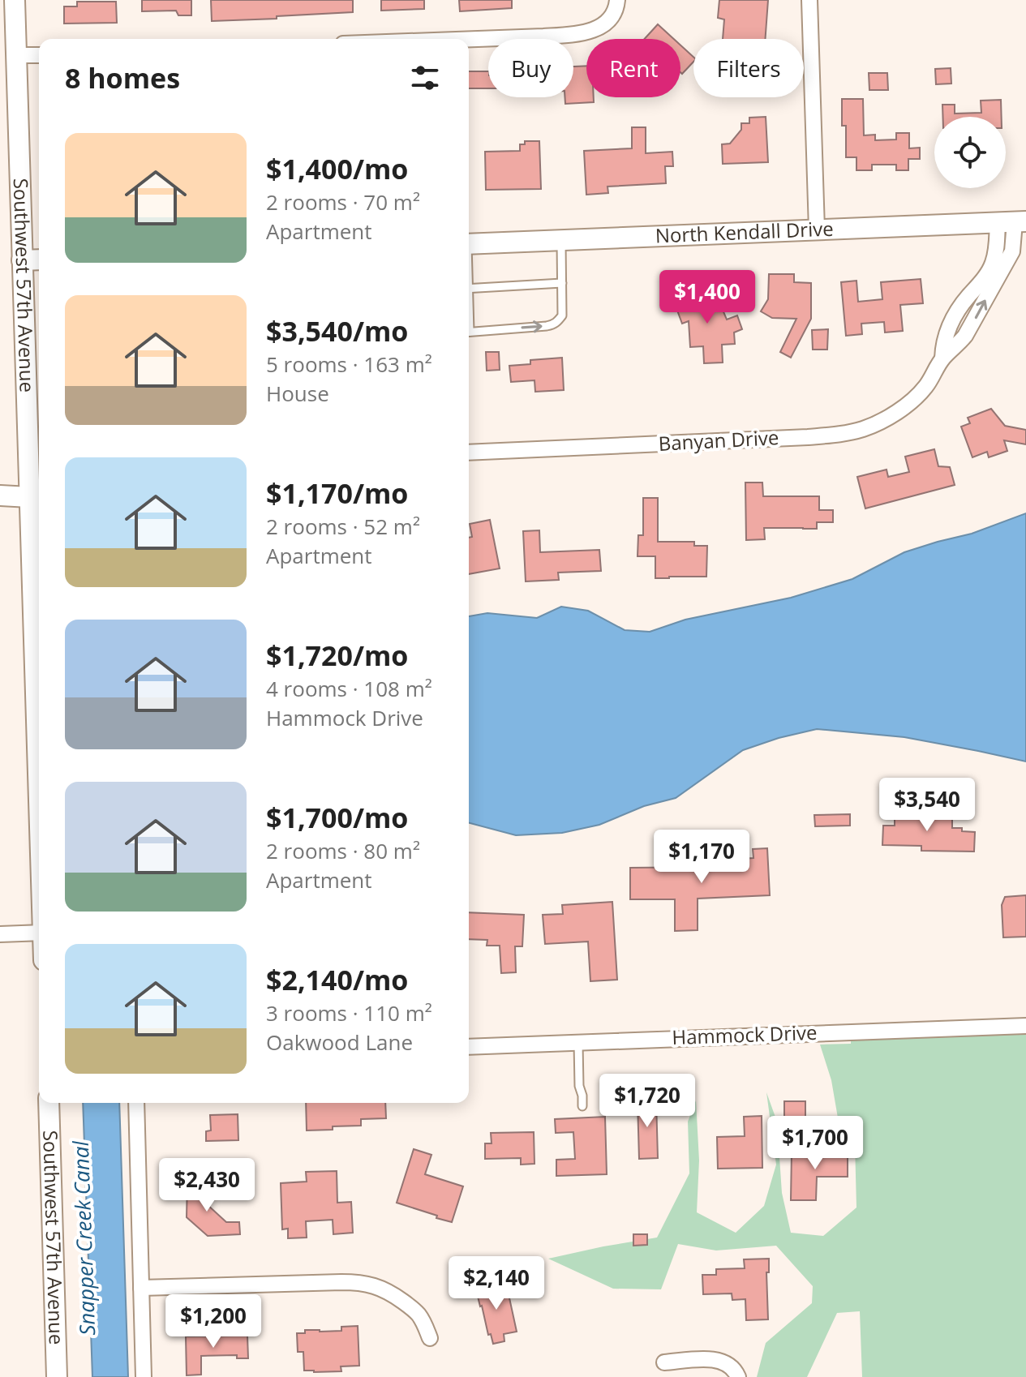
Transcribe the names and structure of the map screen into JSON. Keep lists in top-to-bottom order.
{
  "streets": {
    "main road": ["North Kendall Drive", "Southwest 57th Avenue"],
    "street": ["Banyan Drive", "Hammock Drive"]
  },
  "crossings": [
    ["North Kendall Drive", "Banyan Drive"]
  ],
  "water": ["Snapper Creek Canal"],
  "page": {
    "chip": ["Buy", "Rent", "Filters"],
    "heading": "8 homes",
    "list": [
      {
        "name": "$1,400/mo",
        "note": "2 rooms · 70 m² · Apartment"
      },
      {
        "name": "$3,540/mo",
        "note": "5 rooms · 163 m² · House"
      },
      {
        "name": "$1,170/mo",
        "note": "2 rooms · 52 m² · Apartment"
      },
      {
        "name": "$1,720/mo",
        "note": "4 rooms · 108 m² · Hammock Drive"
      },
      {
        "name": "$1,700/mo",
        "note": "2 rooms · 80 m² · Apartment"
      },
      {
        "name": "$2,140/mo",
        "note": "3 rooms · 110 m² · Oakwood Lane"
      }
    ],
    "price": [
      "$1,400",
      "$3,540",
      "$1,170",
      "$1,720",
      "$1,700",
      "$2,430",
      "$2,140",
      "$1,200"
    ]
  }
}
